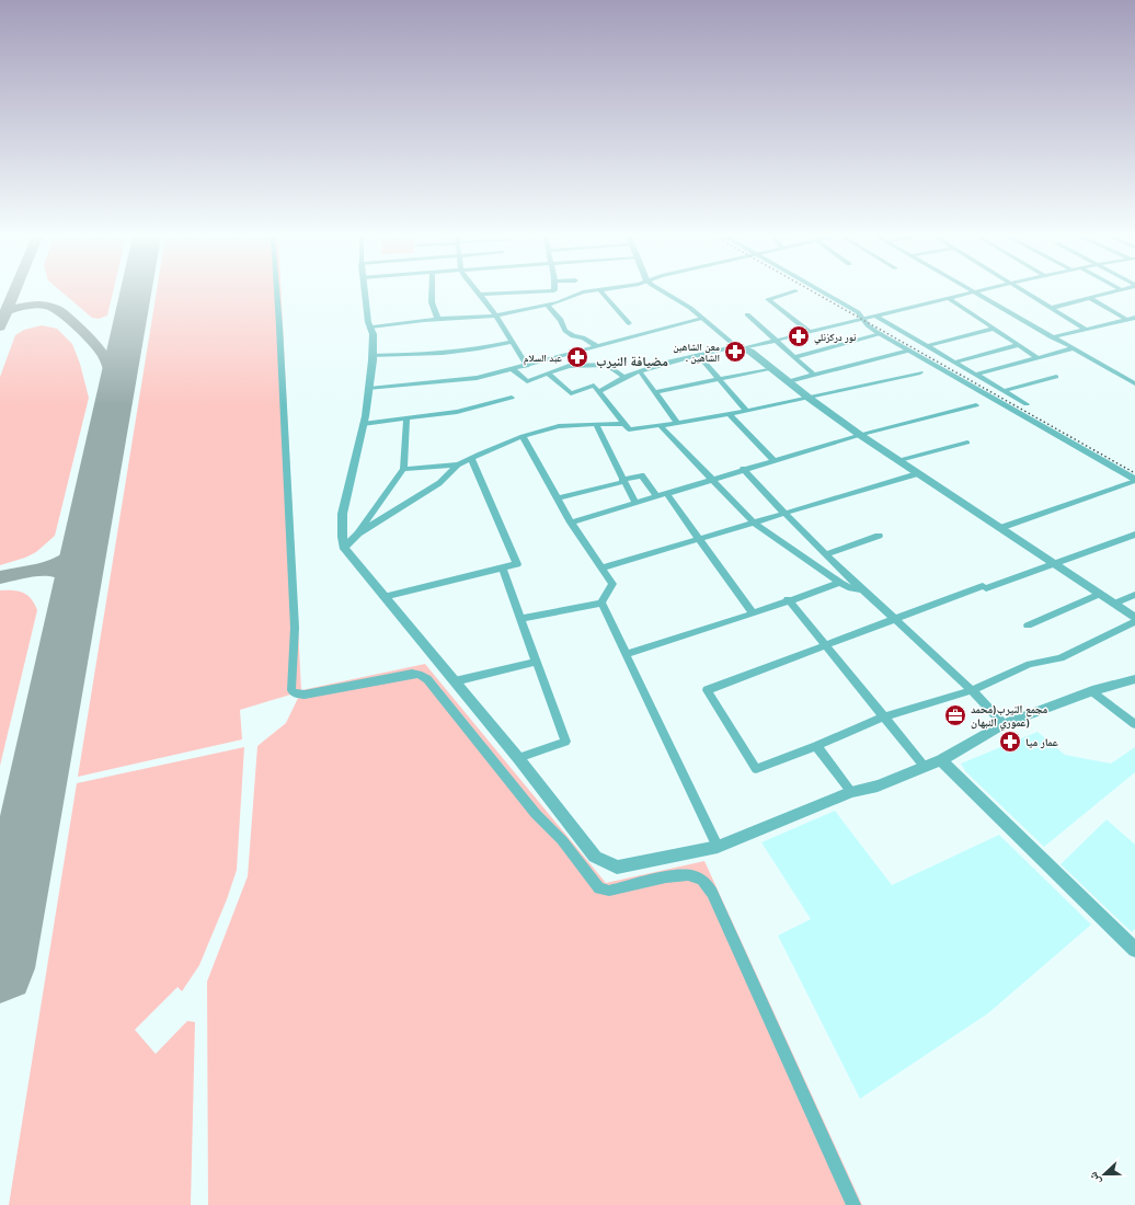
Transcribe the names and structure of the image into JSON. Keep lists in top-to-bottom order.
{
  "districts": ["مضيافة النيرب"],
  "places": {
    "pharmacy": [
      "نور دركزنلي",
      "معن الشاهين . الشاهين",
      "عبد السلام",
      "عمار ميا"
    ],
    "office": ["مجمع النيرب(محمد عموري النبهان)"]
  },
  "north": "left"
}
